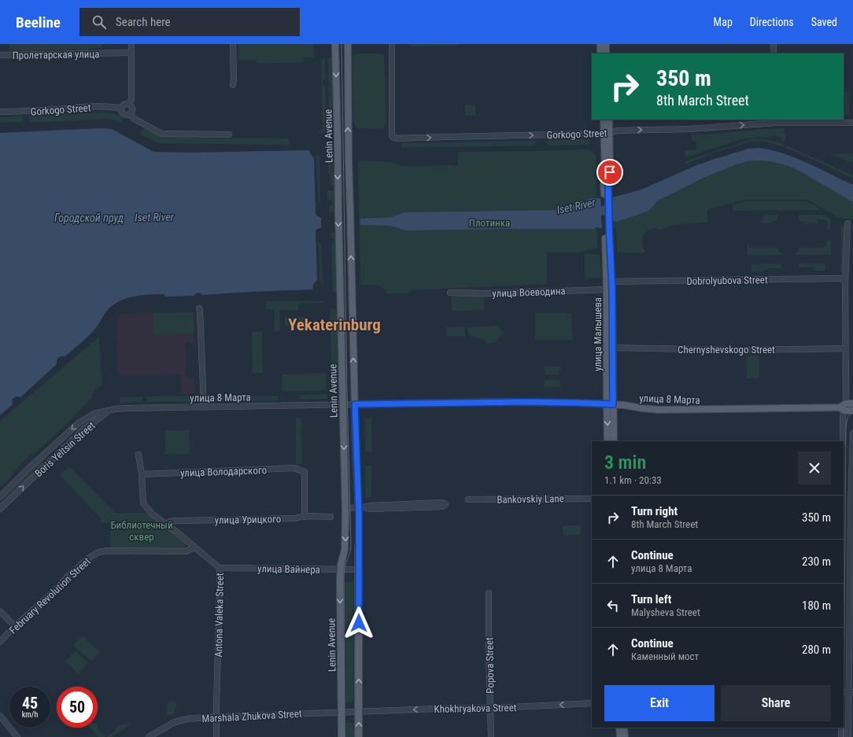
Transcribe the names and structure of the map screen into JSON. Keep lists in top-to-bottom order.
{
  "streets": {
    "main road": ["Lenin Avenue", "улица Малышева", "улица 8 Марта"],
    "street": [
      "Пролетарская улица",
      "Gorkogo Street",
      "Dobrolyubova Street",
      "улица Воеводина",
      "Chernyshevskogo Street",
      "Boris Yeltsin Street",
      "улица Володарского",
      "Bankovskiy Lane",
      "улица Урицкого",
      "улица Вайнера",
      "February Revolution Street",
      "Antona Valeka Street",
      "Popova Street",
      "Khokhryakova Street",
      "Marshala Zhukova Street"
    ]
  },
  "crossings": [
    ["Lenin Avenue", "улица 8 Марта"],
    ["Lenin Avenue", "улица Вайнера"],
    ["Lenin Avenue", "Khokhryakova Street"],
    ["Lenin Avenue", "Marshala Zhukova Street"],
    ["Dobrolyubova Street", "улица Малышева"],
    ["улица Воеводина", "улица Малышева"],
    ["улица Малышева", "Chernyshevskogo Street"],
    ["улица 8 Марта", "Boris Yeltsin Street"],
    ["улица Володарского", "улица Урицкого"],
    ["улица Володарского", "Antona Valeka Street"],
    ["улица Урицкого", "Antona Valeka Street"],
    ["улица Вайнера", "Antona Valeka Street"],
    ["February Revolution Street", "Antona Valeka Street"],
    ["Antona Valeka Street", "Marshala Zhukova Street"],
    ["Popova Street", "Khokhryakova Street"],
    ["Khokhryakova Street", "Marshala Zhukova Street"]
  ],
  "one_way": ["Gorkogo Street", "Khokhryakova Street"],
  "districts": ["Yekaterinburg"],
  "water": ["Iset River", "Городской пруд"],
  "parks": ["Плотинка", "Библиотечный сквер"],
  "page": {
    "header": "Beeline",
    "search": "Search here",
    "nav": ["Map", "Directions", "Saved"],
    "turn": ["350 m", "8th March Street"],
    "heading": ["3 min", "1.1 km · 20:33"],
    "list": [
      {
        "name": "Turn right",
        "note": "8th March Street",
        "value": "350 m"
      },
      {
        "name": "Continue",
        "note": "улица 8 Марта",
        "value": "230 m"
      },
      {
        "name": "Turn left",
        "note": "Malysheva Street",
        "value": "180 m"
      },
      {
        "name": "Continue",
        "note": "Каменный мост",
        "value": "280 m"
      }
    ],
    "buttons": ["Exit", "Share"],
    "speed": "45 km/h",
    "limit": "50"
  }
}
